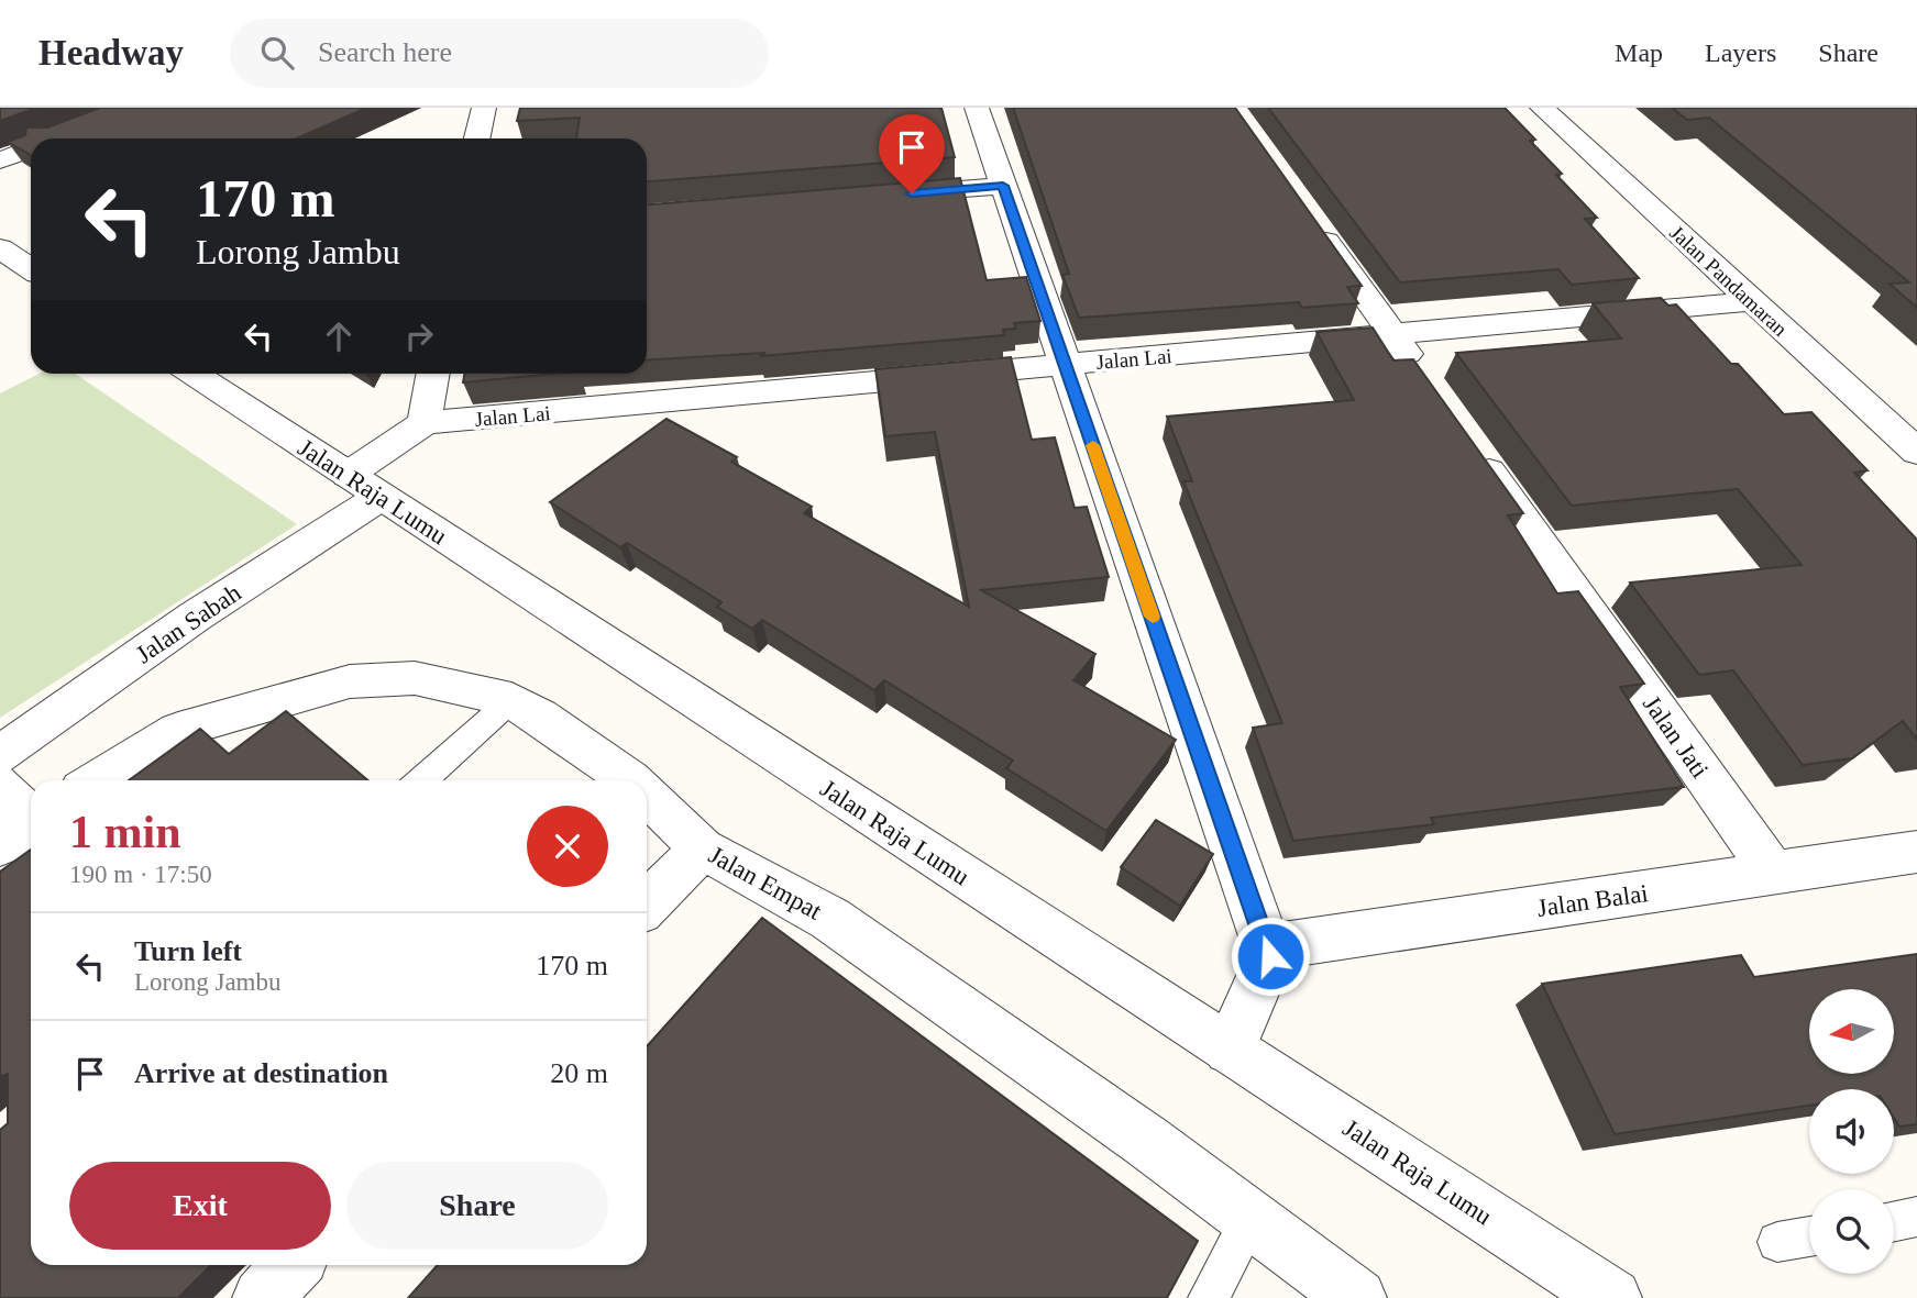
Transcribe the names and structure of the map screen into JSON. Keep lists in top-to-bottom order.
{
  "streets": {
    "street": [
      "Jalan Pandamaran",
      "Jalan Lai",
      "Jalan Raja Lumu",
      "Jalan Sabah",
      "Jalan Jati",
      "Jalan Empat",
      "Jalan Balai"
    ]
  },
  "crossings": [
    ["Jalan Pandamaran", "Jalan Lai"],
    ["Jalan Lai", "Jalan Raja Lumu"],
    ["Jalan Lai", "Jalan Sabah"],
    ["Jalan Raja Lumu", "Jalan Sabah"],
    ["Jalan Jati", "Jalan Balai"]
  ],
  "north": "left",
  "page": {
    "header": "Headway",
    "search": "Search here",
    "nav": ["Map", "Layers", "Share"],
    "turn": ["170 m", "Lorong Jambu"],
    "heading": ["1 min", "190 m · 17:50"],
    "list": [
      {
        "name": "Turn left",
        "note": "Lorong Jambu",
        "value": "170 m"
      },
      {
        "name": "Arrive at destination",
        "value": "20 m"
      }
    ],
    "buttons": ["Exit", "Share"]
  }
}
